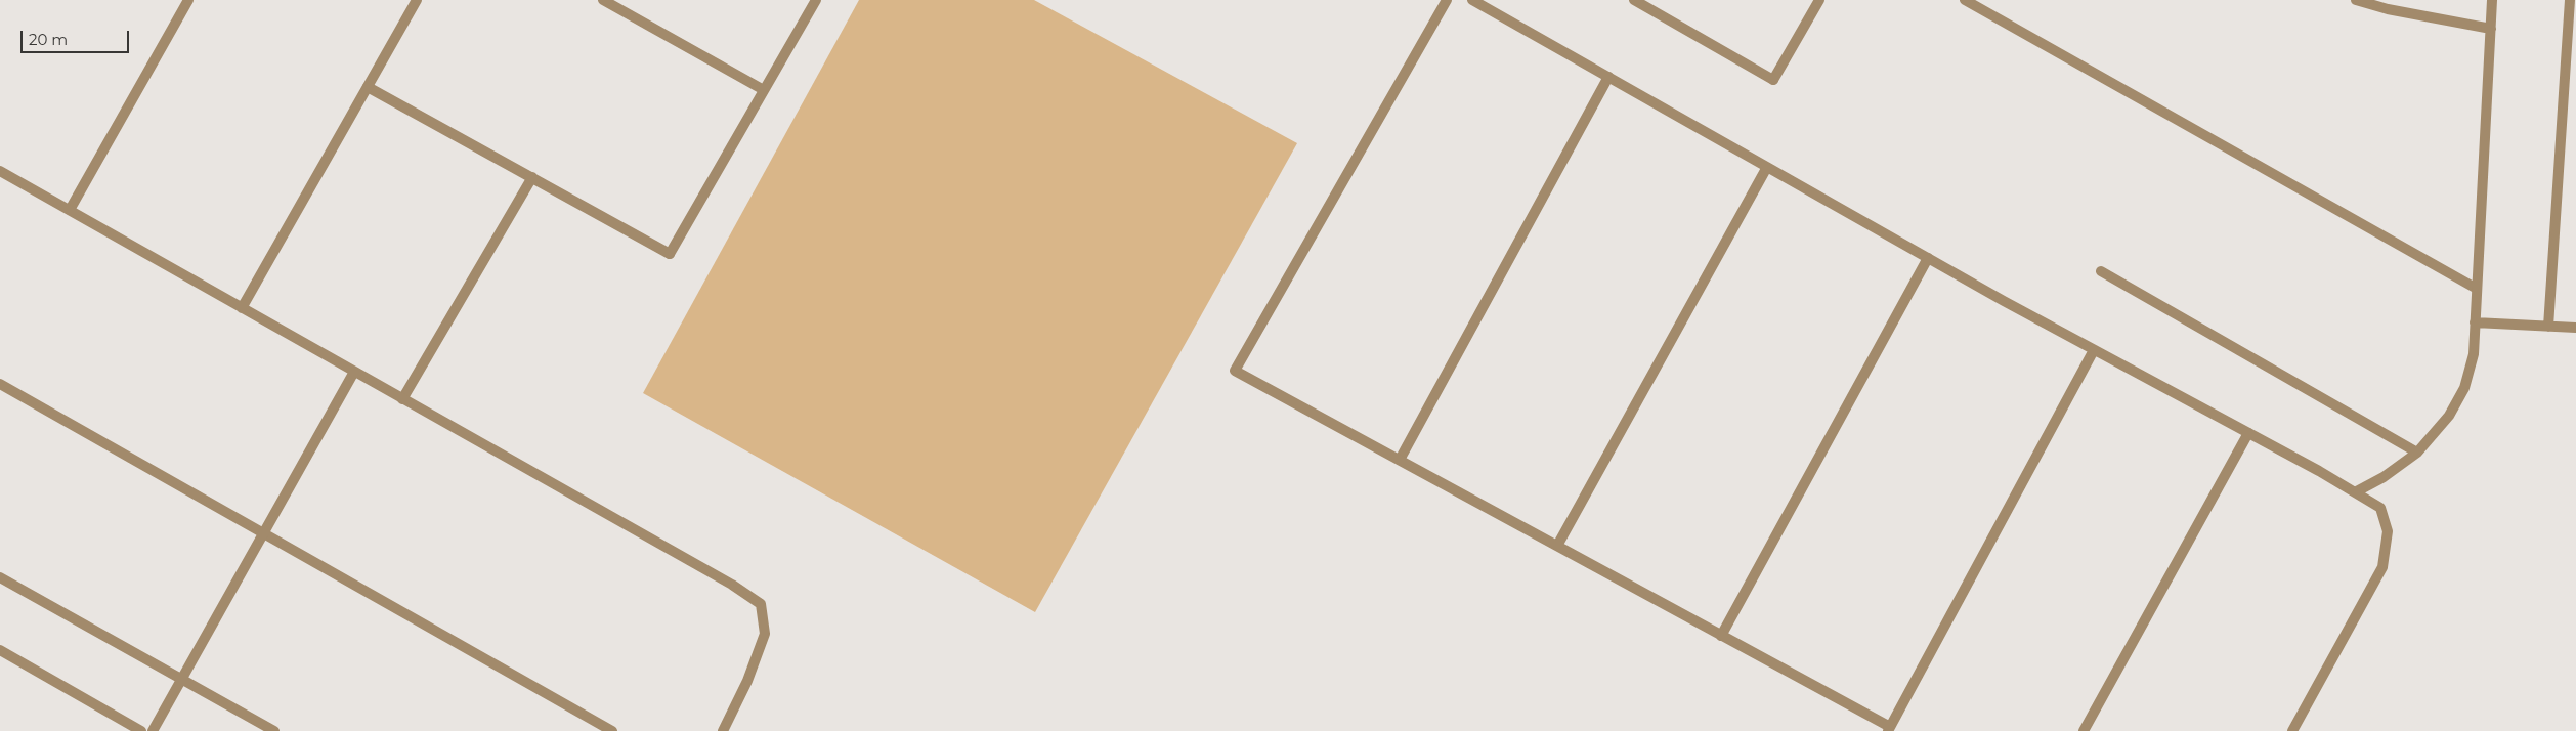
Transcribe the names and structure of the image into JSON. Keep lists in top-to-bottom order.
{
  "scale_bar": "20 m"
}
